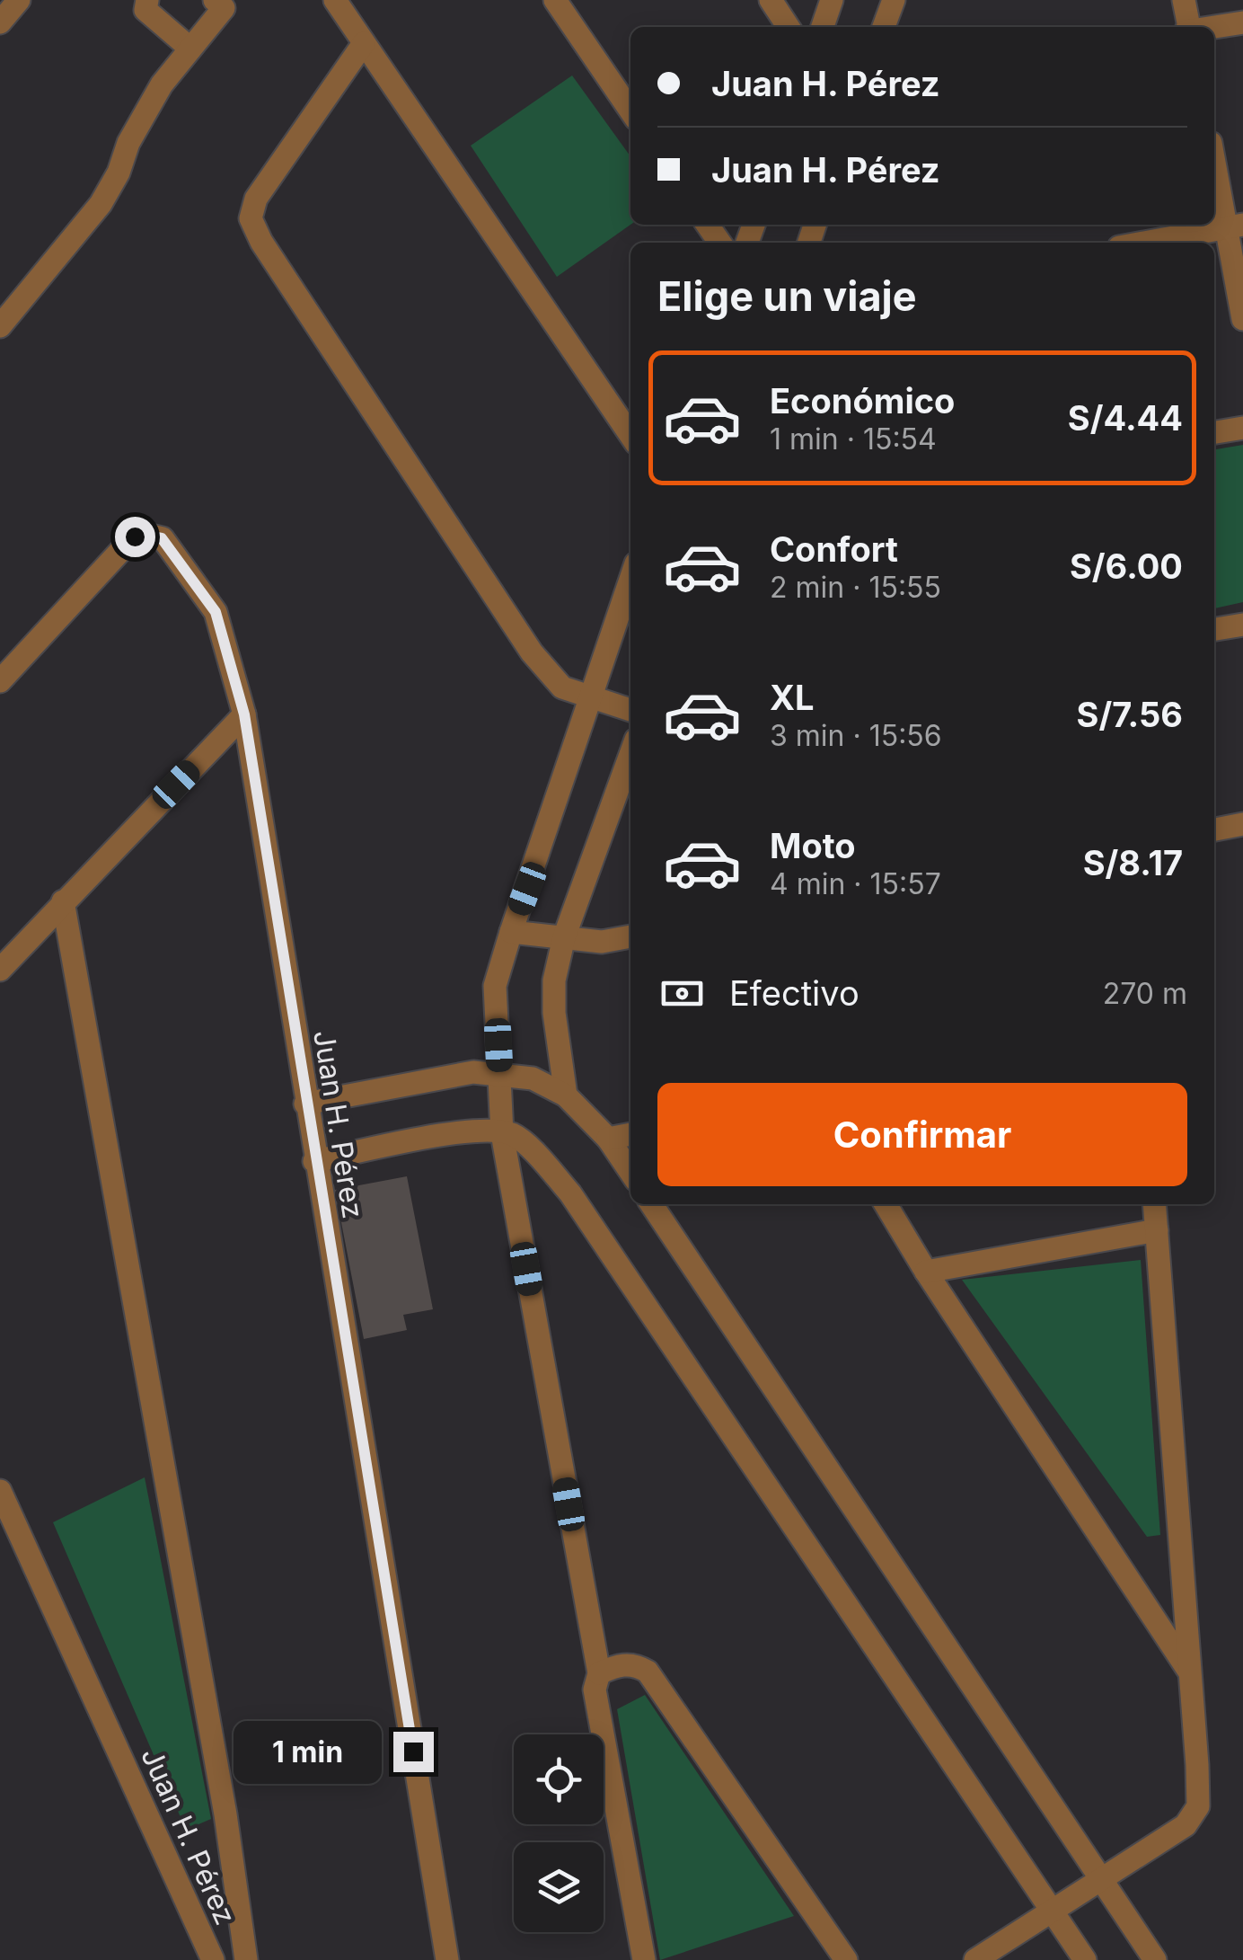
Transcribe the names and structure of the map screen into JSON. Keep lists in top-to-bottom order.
{
  "streets": {
    "street": ["Juan H. Pérez"]
  },
  "page": {
    "banner": ["Juan H. Pérez", "Juan H. Pérez"],
    "heading": "Elige un viaje",
    "list": [
      {
        "name": "Económico",
        "note": "1 min · 15:54",
        "value": "S/4.44"
      },
      {
        "name": "Confort",
        "note": "2 min · 15:55",
        "value": "S/6.00"
      },
      {
        "name": "XL",
        "note": "3 min · 15:56",
        "value": "S/7.56"
      },
      {
        "name": "Moto",
        "note": "4 min · 15:57",
        "value": "S/8.17"
      }
    ],
    "pay": ["Efectivo", "270 m"],
    "buttons": "Confirmar",
    "bubble": "1 min"
  }
}
